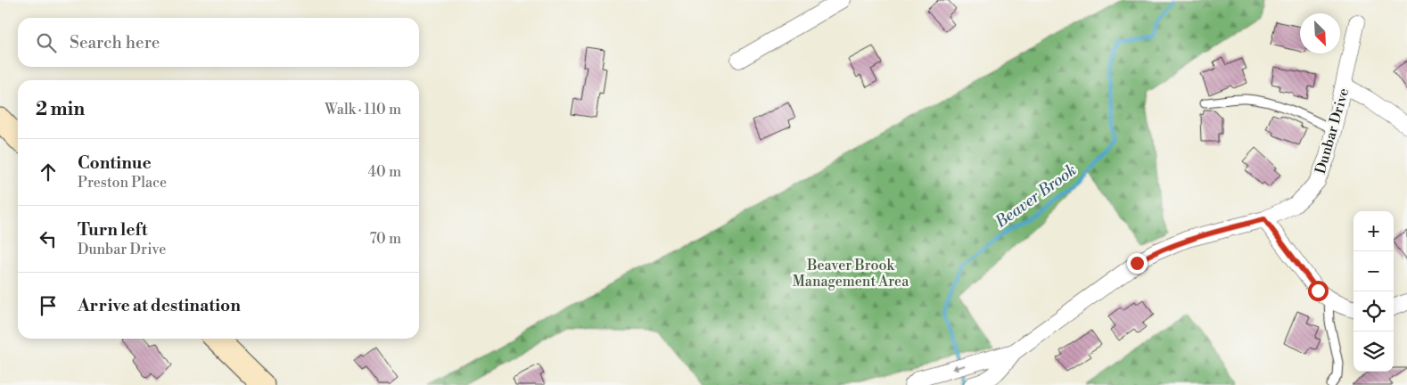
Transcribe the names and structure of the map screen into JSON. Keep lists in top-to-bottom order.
{
  "streets": {
    "street": ["Dunbar Drive"]
  },
  "water": ["Beaver Brook"],
  "parks": ["Beaver Brook Management Area"],
  "north": "bottom right",
  "page": {
    "search": "Search here",
    "heading": ["2 min", "Walk · 110 m"],
    "list": [
      ["Continue", "Preston Place", "40 m"],
      ["Turn left", "Dunbar Drive", "70 m"],
      "Arrive at destination"
    ],
    "map_buttons": ["+", "−"]
  }
}
